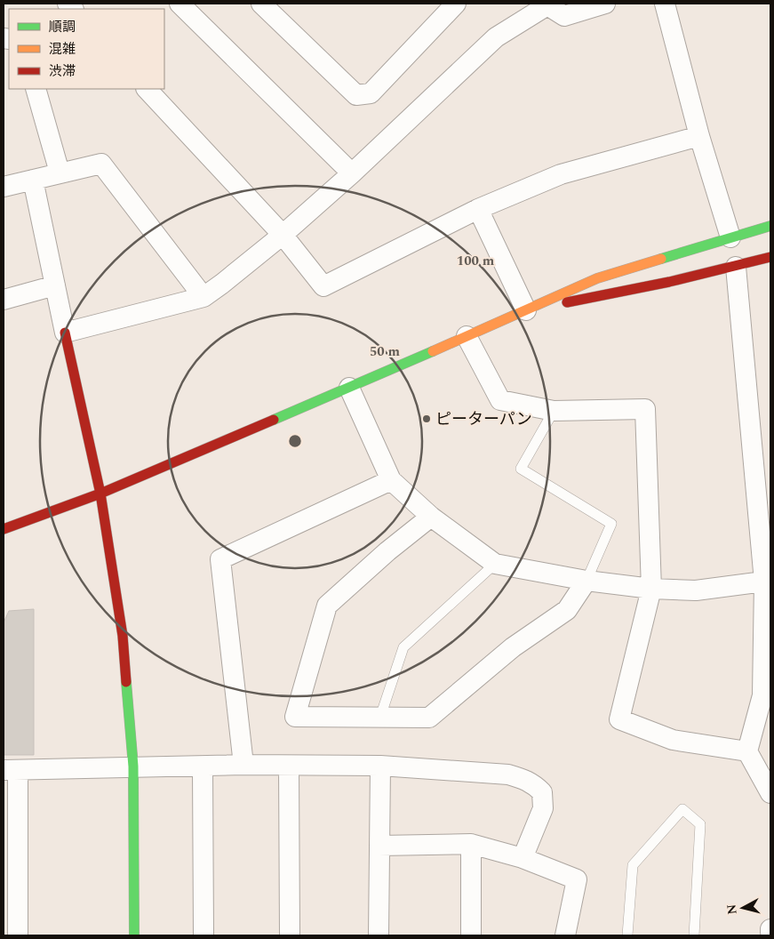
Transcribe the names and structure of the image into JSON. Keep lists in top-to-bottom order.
{
  "places": ["ピーターパン"],
  "legend": ["順調", "混雑", "渋滞"],
  "north": "left",
  "rings": ["100 m", "50 m"]
}
